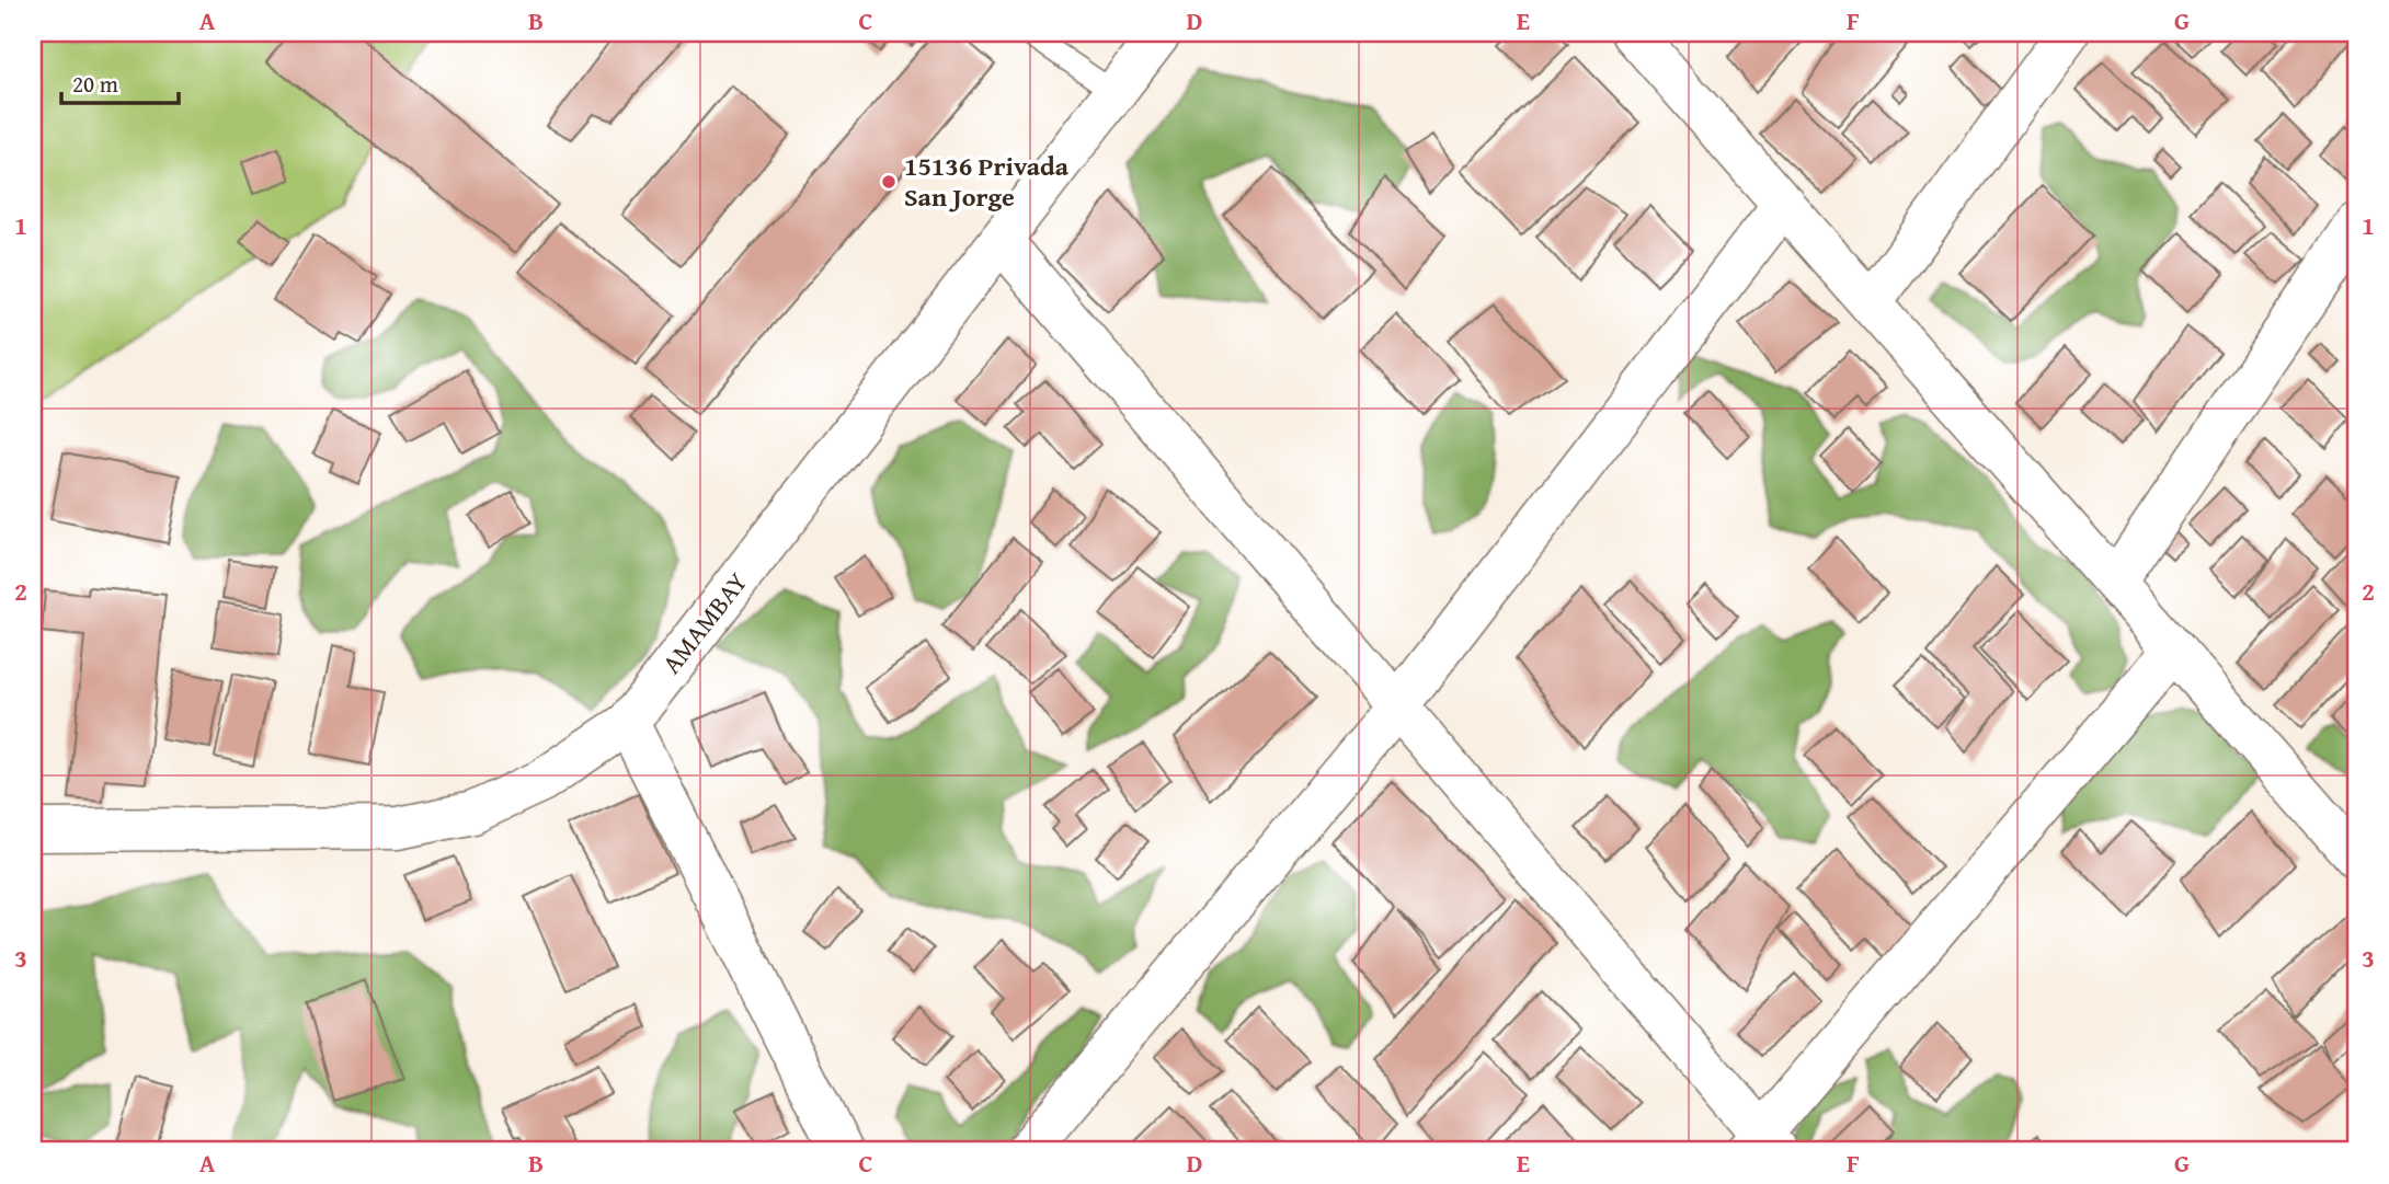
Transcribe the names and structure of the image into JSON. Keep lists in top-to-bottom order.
{
  "streets": {
    "street": ["AMAMBAY"]
  },
  "places": ["15136 Privada San Jorge"],
  "scale_bar": "20 m",
  "grid": {
    "columns": [
      "A",
      "B",
      "C",
      "D",
      "E",
      "F",
      "G"
    ],
    "rows": ["1", "2", "3"]
  }
}
